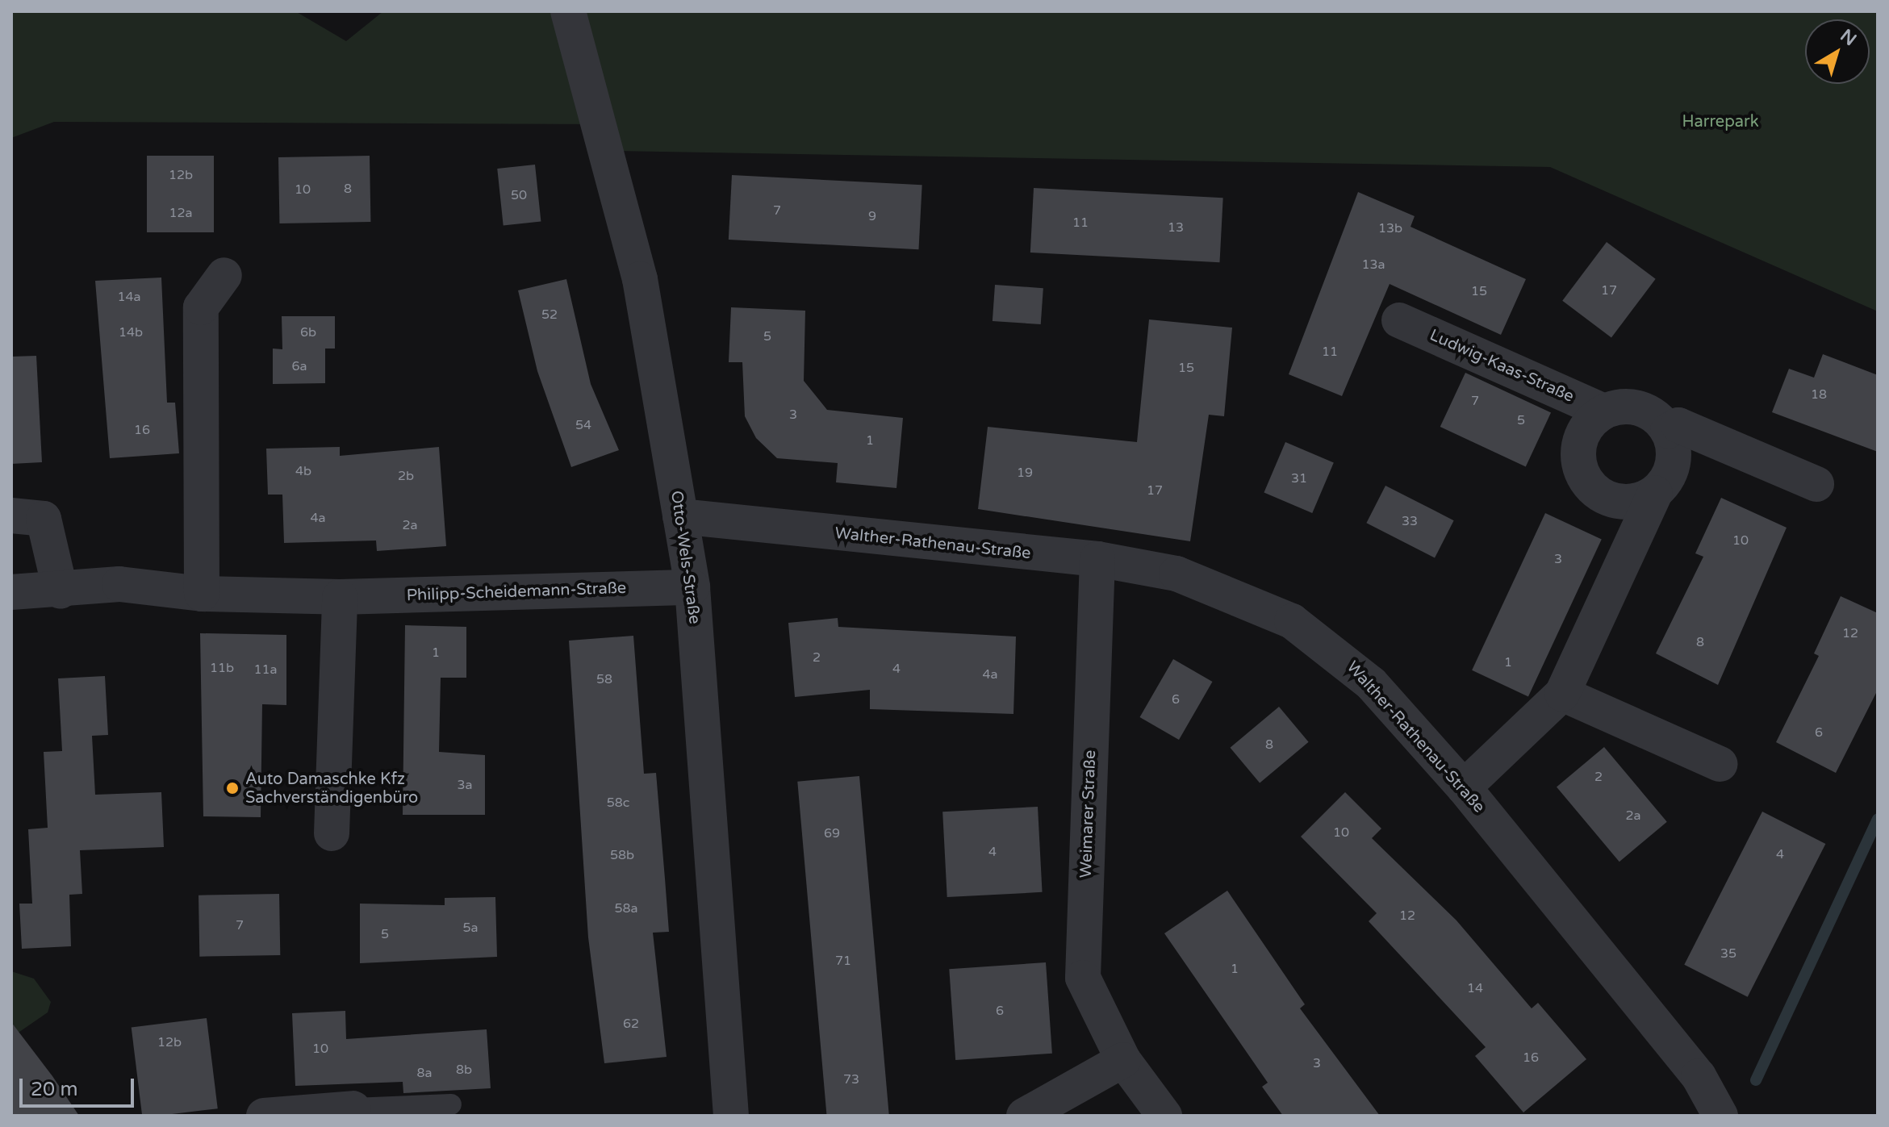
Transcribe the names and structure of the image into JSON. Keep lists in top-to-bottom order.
{
  "streets": {
    "street": [
      "Ludwig-Kaas-Straße",
      "Walther-Rathenau-Straße",
      "Otto-Wels-Straße",
      "Philipp-Scheidemann-Straße",
      "Weimarer Straße"
    ]
  },
  "crossings": [
    ["Walther-Rathenau-Straße", "Otto-Wels-Straße"],
    ["Walther-Rathenau-Straße", "Weimarer Straße"],
    ["Otto-Wels-Straße", "Philipp-Scheidemann-Straße"]
  ],
  "parks": ["Harrepark"],
  "places": ["Auto Damaschke Kfz Sachverständigenbüro"],
  "house_numbers": [
    "12b",
    "8",
    "10",
    "50",
    "7",
    "12a",
    "9",
    "11",
    "13",
    "13b",
    "13a",
    "17",
    "15",
    "14a",
    "52",
    "14b",
    "6b",
    "5",
    "11",
    "6a",
    "15",
    "18",
    "7",
    "3",
    "5",
    "54",
    "16",
    "1",
    "4b",
    "19",
    "2b",
    "31",
    "17",
    "4a",
    "33",
    "2a",
    "10",
    "3",
    "12",
    "8",
    "1",
    "2",
    "1",
    "11b",
    "4",
    "11a",
    "4a",
    "58",
    "6",
    "6",
    "8",
    "2",
    "3a",
    "58c",
    "2a",
    "10",
    "69",
    "4",
    "4",
    "58b",
    "58a",
    "12",
    "7",
    "5a",
    "5",
    "35",
    "71",
    "1",
    "14",
    "6",
    "62",
    "12b",
    "10",
    "16",
    "3",
    "8b",
    "8a",
    "73"
  ],
  "scale_bar": "20 m",
  "north": "top right"
}
